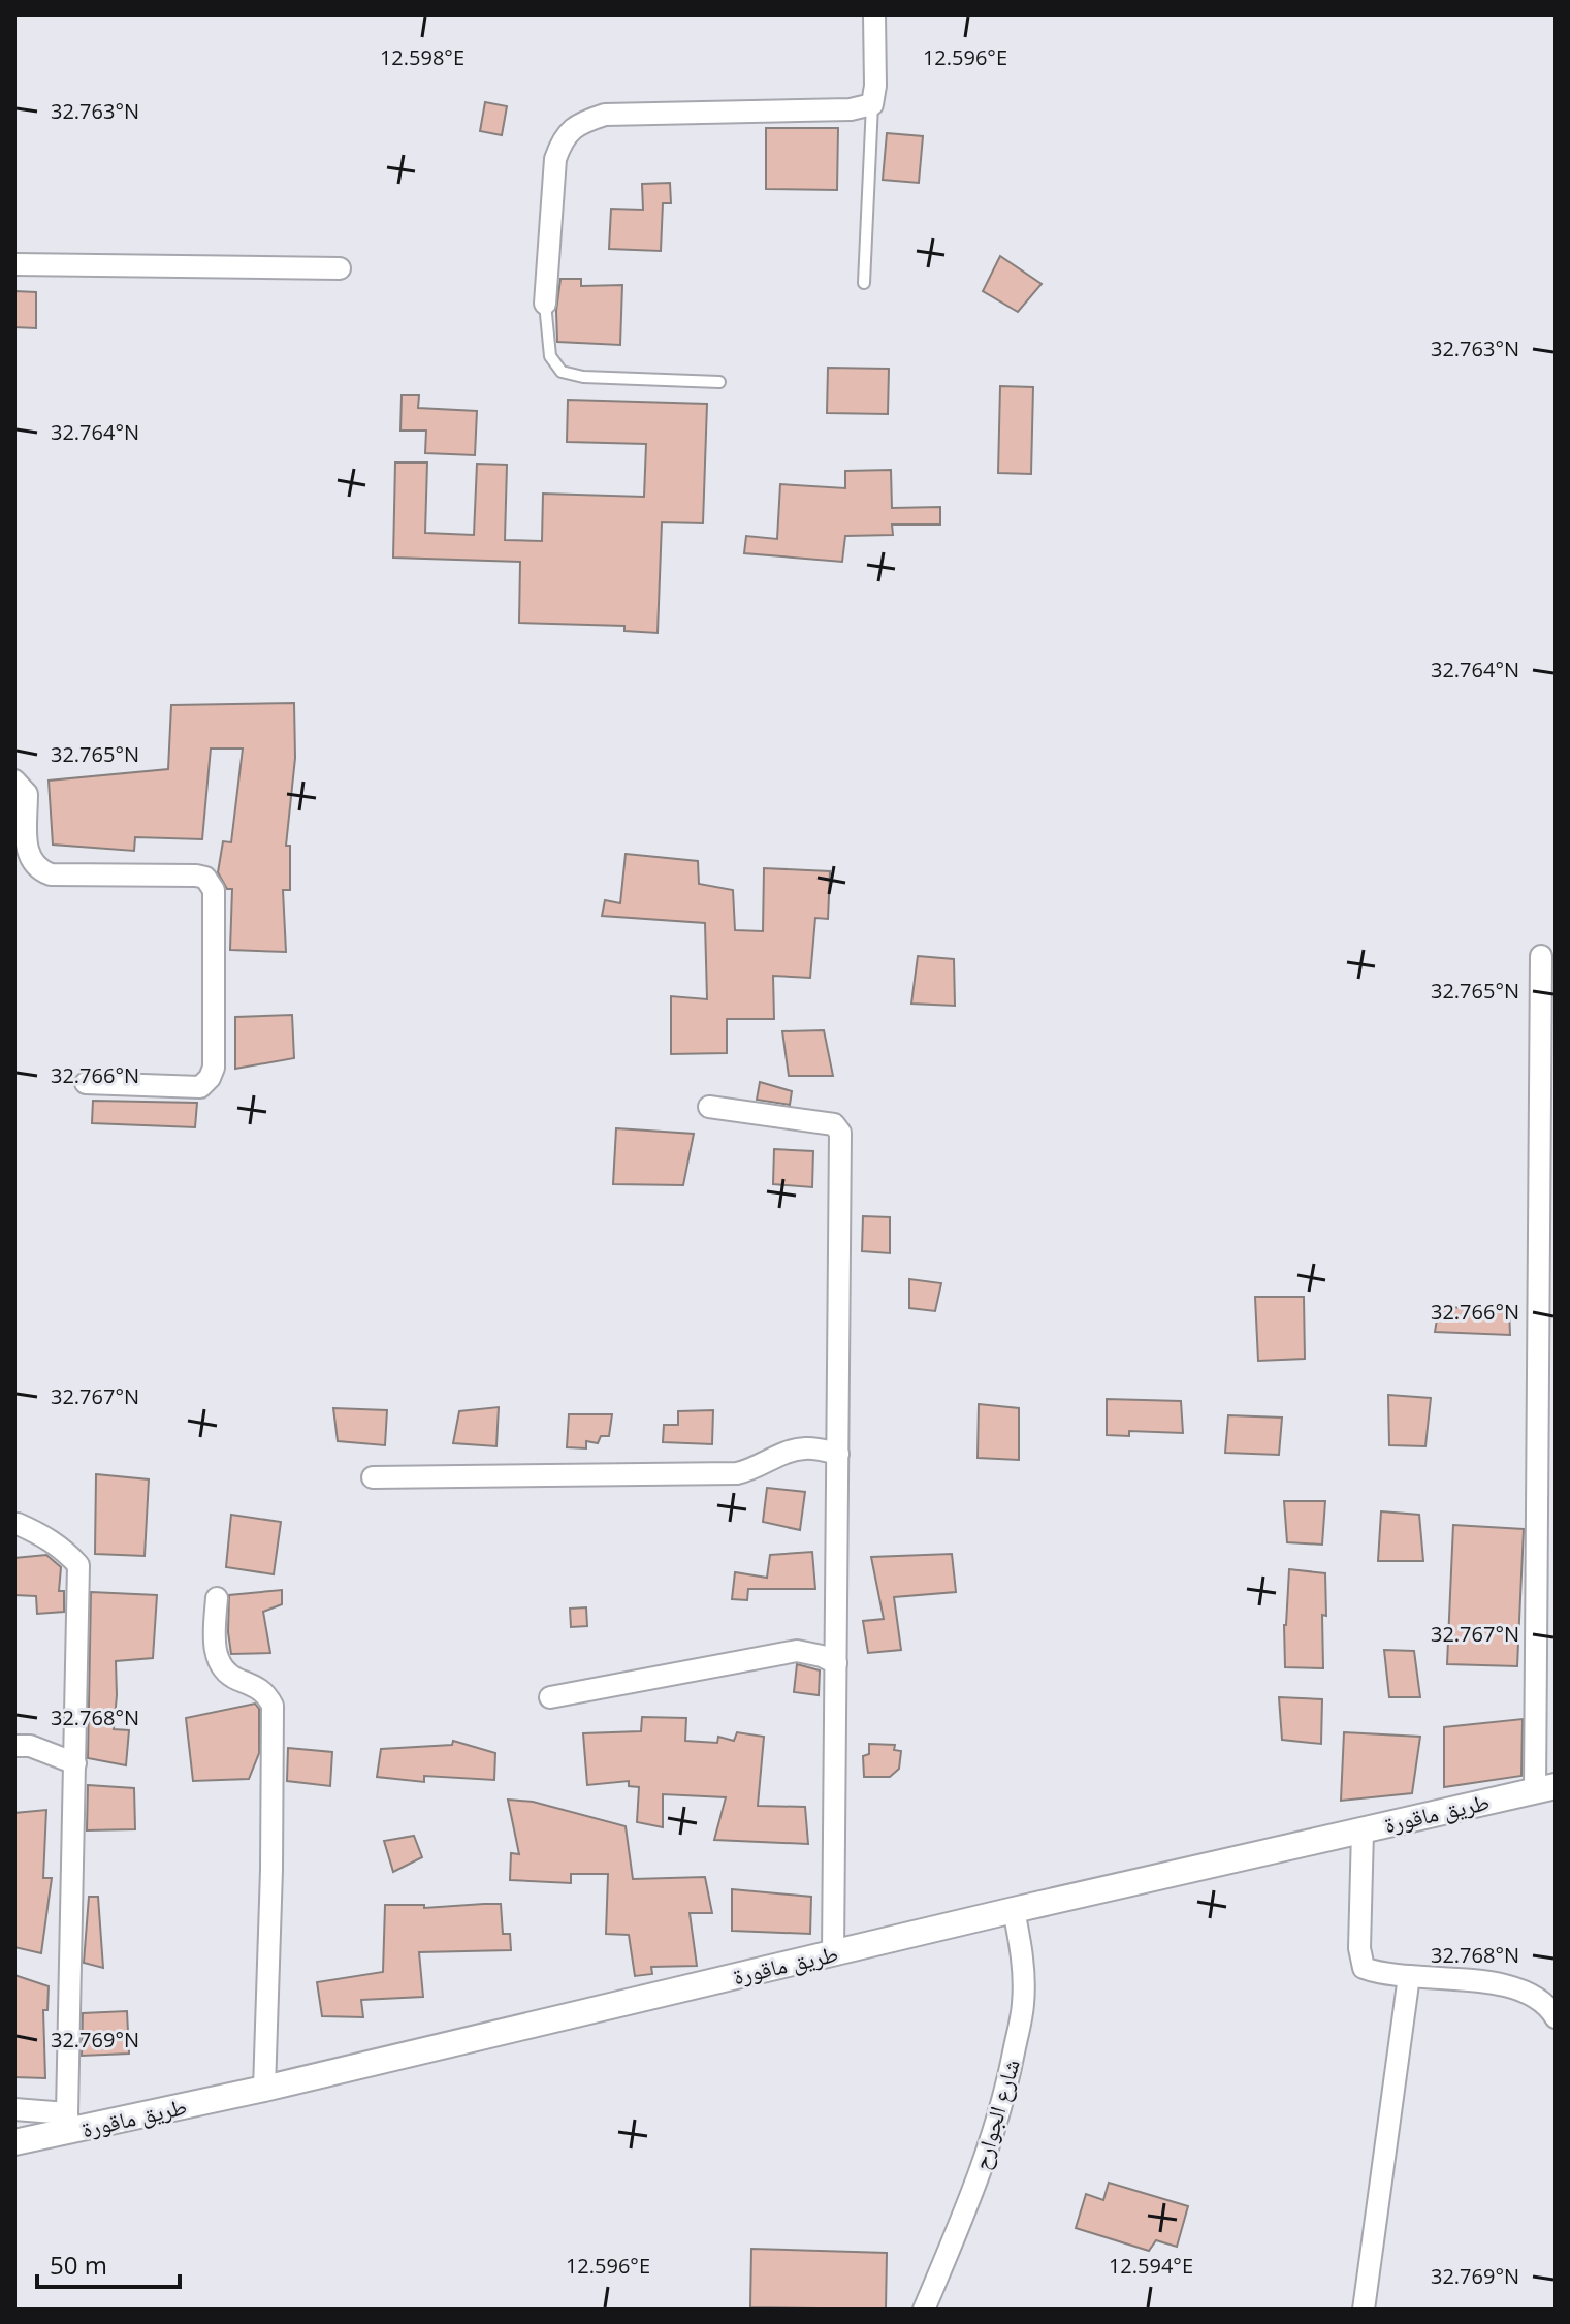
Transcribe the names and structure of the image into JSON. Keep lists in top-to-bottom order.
{
  "streets": {
    "street": ["طريق ماقورة", "شارع الجوارح"]
  },
  "crossings": [
    ["طريق ماقورة", "شارع الجوارح"]
  ],
  "scale_bar": "50 m",
  "coordinates": [
    "12.598°E",
    "12.596°E",
    "32.763°N",
    "32.764°N",
    "32.765°N",
    "32.766°N",
    "32.767°N",
    "32.768°N",
    "32.769°N",
    "12.594°E"
  ]
}
